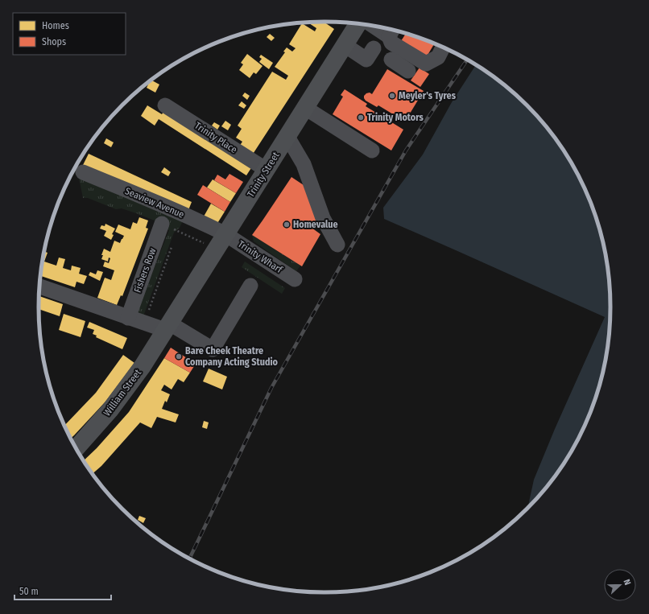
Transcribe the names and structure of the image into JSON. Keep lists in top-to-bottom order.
{
  "streets": {
    "main road": ["Trinity Street", "William Street"],
    "street": [
      "Trinity Place",
      "Seaview Avenue",
      "Trinity Wharf",
      "Fishers Row"
    ]
  },
  "crossings": [
    ["Trinity Place", "Trinity Street"],
    ["Trinity Street", "Seaview Avenue"],
    ["Trinity Street", "Trinity Wharf"],
    ["Trinity Street", "William Street"],
    ["Seaview Avenue", "Trinity Wharf"]
  ],
  "places": [
    "Meyler's Tyres",
    "Trinity Motors",
    "Homevalue",
    "Bare Cheek Theatre Company Acting Studio"
  ],
  "legend": ["Homes", "Shops"],
  "scale_bar": "50 m",
  "north": "right"
}
